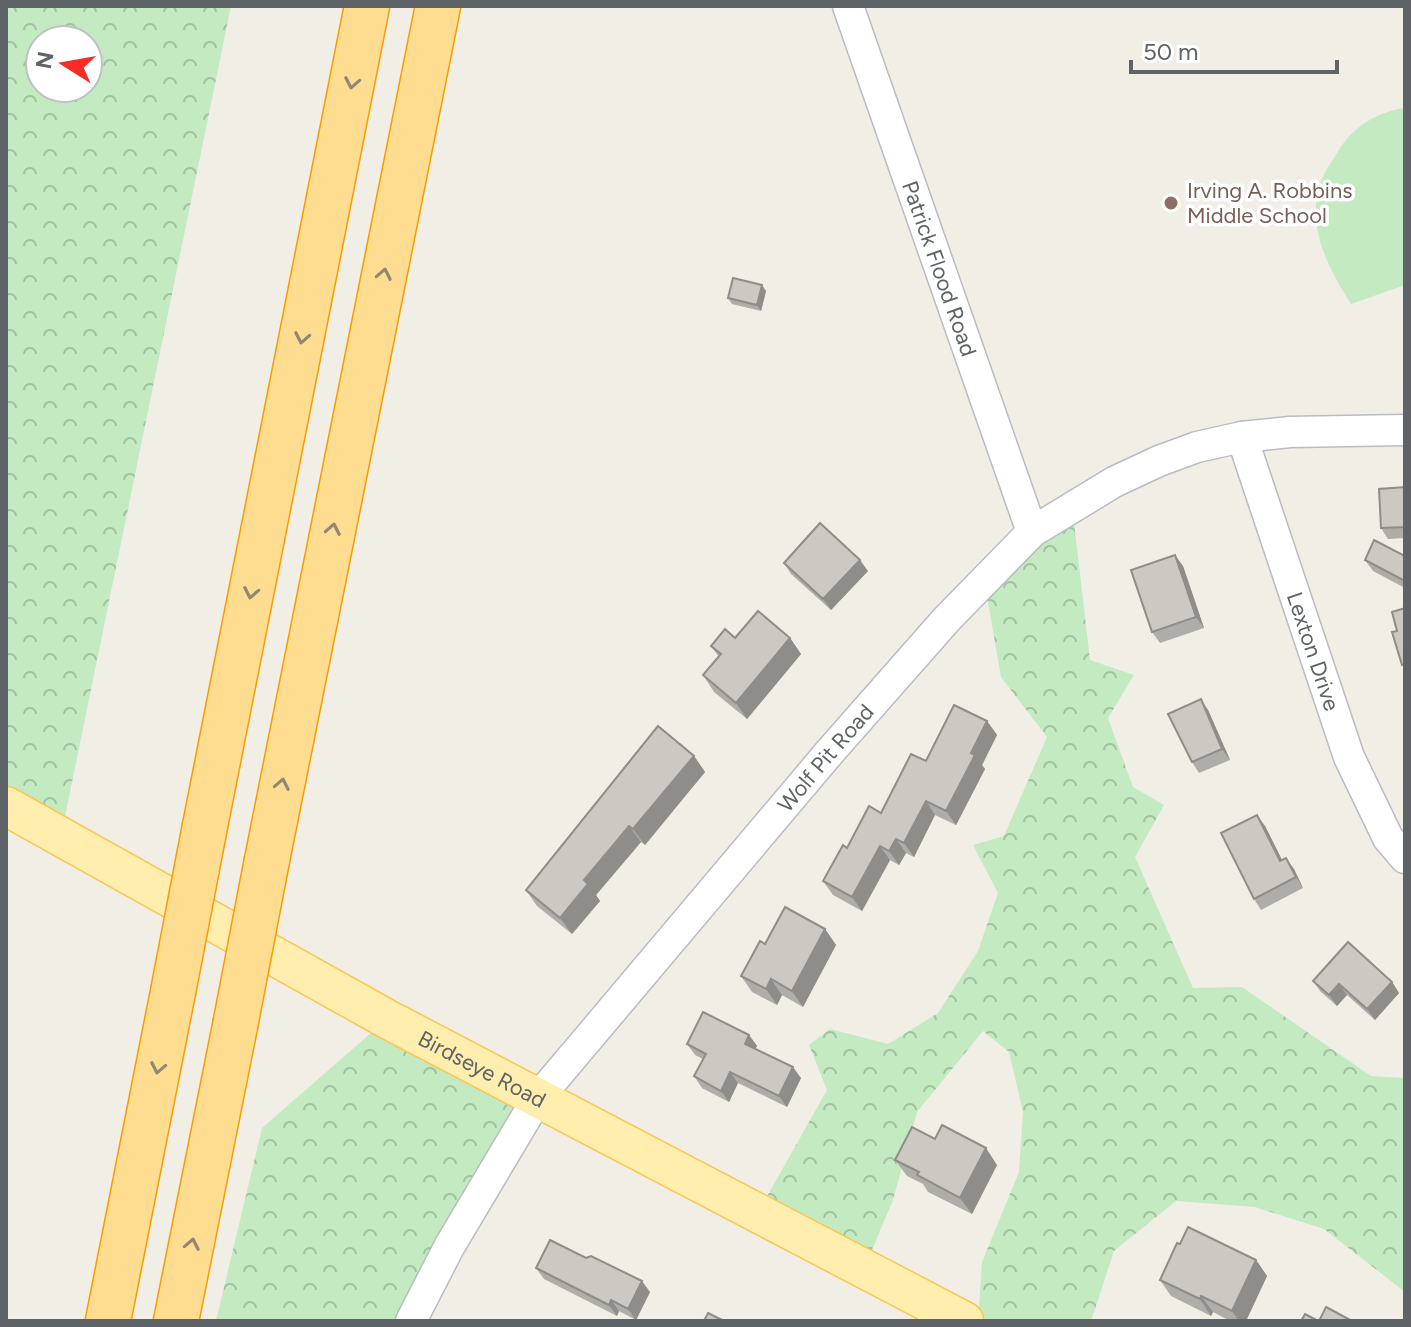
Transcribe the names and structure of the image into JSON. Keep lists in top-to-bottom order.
{
  "streets": {
    "main road": ["Birdseye Road"],
    "street": ["Patrick Flood Road", "Lexton Drive", "Wolf Pit Road"]
  },
  "crossings": [
    ["Patrick Flood Road", "Wolf Pit Road"],
    ["Lexton Drive", "Wolf Pit Road"],
    ["Wolf Pit Road", "Birdseye Road"]
  ],
  "places": ["Irving A. Robbins Middle School"],
  "scale_bar": "50 m",
  "north": "left"
}
